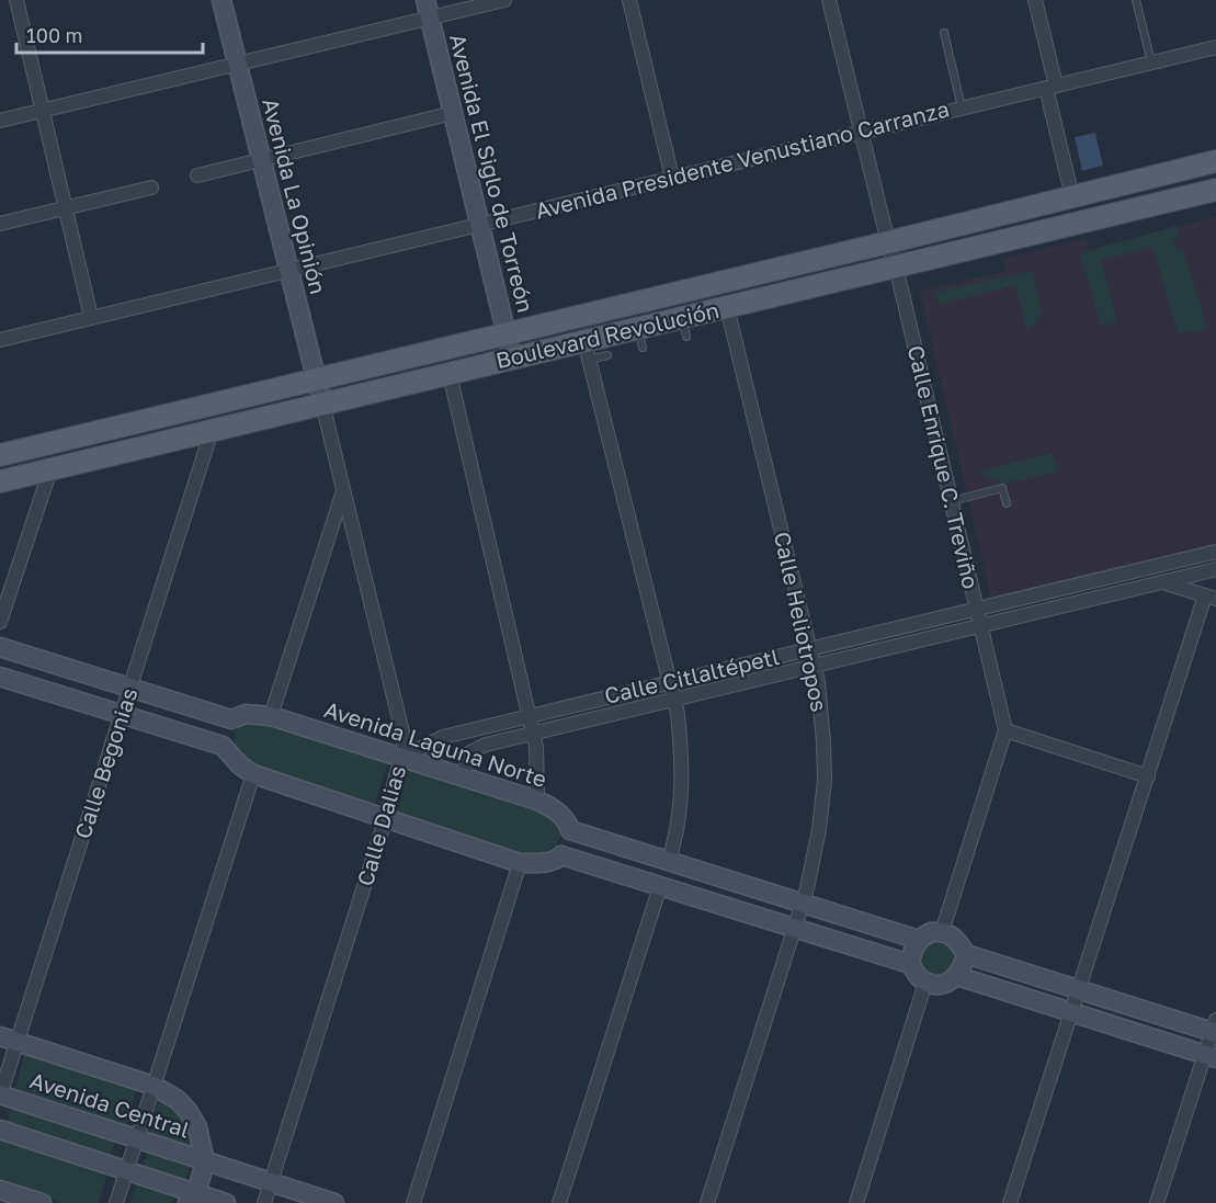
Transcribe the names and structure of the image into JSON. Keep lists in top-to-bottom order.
{
  "streets": {
    "main road": ["Boulevard Revolución"],
    "street": [
      "Avenida Presidente Venustiano Carranza",
      "Avenida El Siglo de Torreón",
      "Avenida La Opinión",
      "Calle Enrique C. Treviño",
      "Calle Heliotropos",
      "Calle Citlaltépetl",
      "Avenida Laguna Norte",
      "Calle Begonias",
      "Calle Dalias",
      "Avenida Central"
    ]
  },
  "crossings": [
    ["Avenida Presidente Venustiano Carranza", "Avenida El Siglo de Torreón"],
    ["Avenida Presidente Venustiano Carranza", "Avenida La Opinión"],
    ["Avenida Presidente Venustiano Carranza", "Calle Enrique C. Treviño"],
    ["Avenida El Siglo de Torreón", "Boulevard Revolución"],
    ["Avenida La Opinión", "Boulevard Revolución"],
    ["Avenida La Opinión", "Calle Dalias"],
    ["Boulevard Revolución", "Calle Enrique C. Treviño"],
    ["Boulevard Revolución", "Calle Heliotropos"],
    ["Boulevard Revolución", "Calle Begonias"],
    ["Boulevard Revolución", "Calle Dalias"],
    ["Calle Enrique C. Treviño", "Calle Citlaltépetl"],
    ["Calle Heliotropos", "Calle Citlaltépetl"],
    ["Calle Citlaltépetl", "Avenida Laguna Norte"],
    ["Calle Citlaltépetl", "Calle Dalias"],
    ["Avenida Laguna Norte", "Calle Begonias"],
    ["Avenida Laguna Norte", "Calle Dalias"],
    ["Calle Begonias", "Avenida Central"],
    ["Calle Dalias", "Avenida Central"]
  ],
  "scale_bar": "100 m"
}
